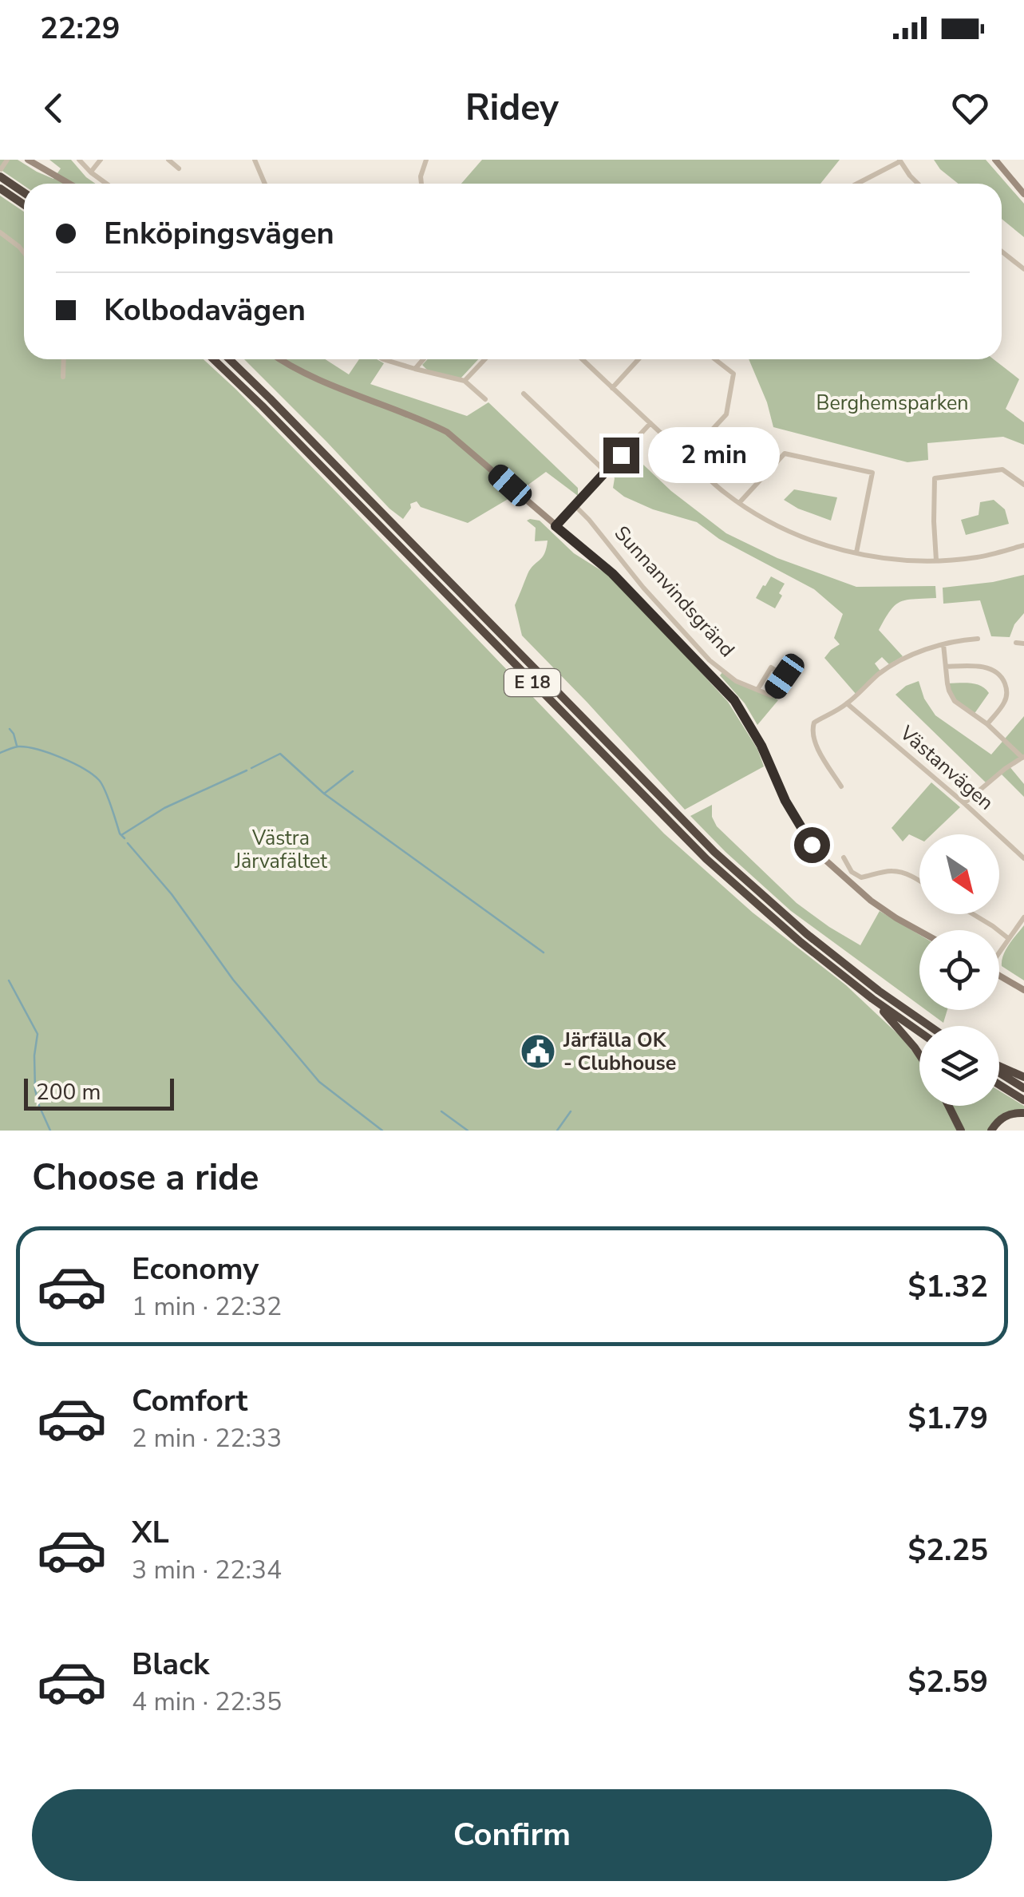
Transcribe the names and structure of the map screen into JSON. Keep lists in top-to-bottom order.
{
  "streets": {
    "highway": ["E 18"],
    "street": ["Sunnanvindsgränd", "Västanvägen"]
  },
  "parks": ["Berghemsparken", "Västra Järvafältet"],
  "places": {
    "public building": ["Järfälla OK - Clubhouse"]
  },
  "scale_bar": "200 m",
  "north": "bottom right",
  "page": {
    "status": "22:29",
    "header": "Ridey",
    "banner": ["Enköpingsvägen", "Kolbodavägen"],
    "bubble": "2 min",
    "scale": "200 m",
    "heading": "Choose a ride",
    "list": [
      {
        "name": "Economy",
        "note": "1 min · 22:32",
        "value": "$1.32"
      },
      {
        "name": "Comfort",
        "note": "2 min · 22:33",
        "value": "$1.79"
      },
      {
        "name": "XL",
        "note": "3 min · 22:34",
        "value": "$2.25"
      },
      {
        "name": "Black",
        "note": "4 min · 22:35",
        "value": "$2.59"
      }
    ],
    "buttons": "Confirm"
  }
}
